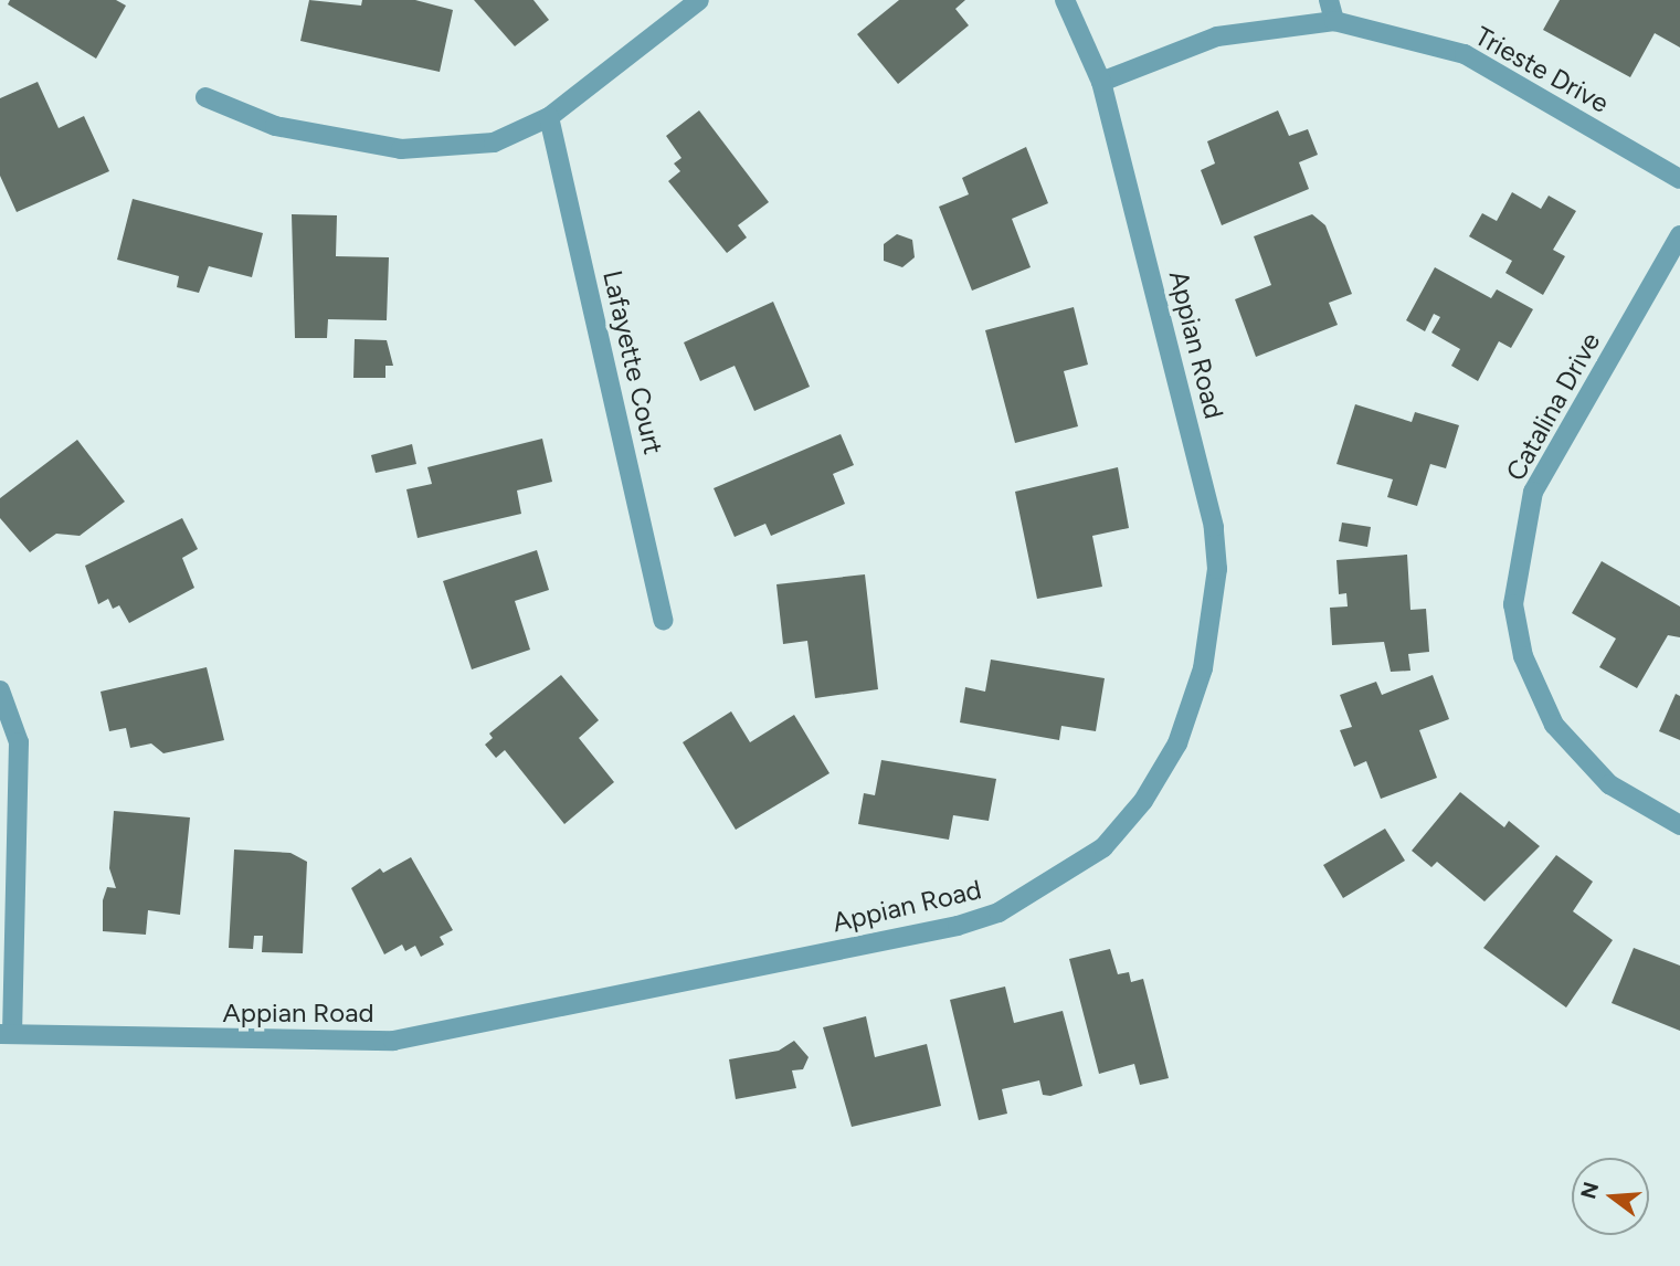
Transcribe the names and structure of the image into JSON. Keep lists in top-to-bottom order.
{
  "streets": {
    "street": [
      "Trieste Drive",
      "Appian Road",
      "Lafayette Court",
      "Catalina Drive"
    ]
  },
  "crossings": [
    ["Trieste Drive", "Appian Road"]
  ],
  "north": "left"
}
